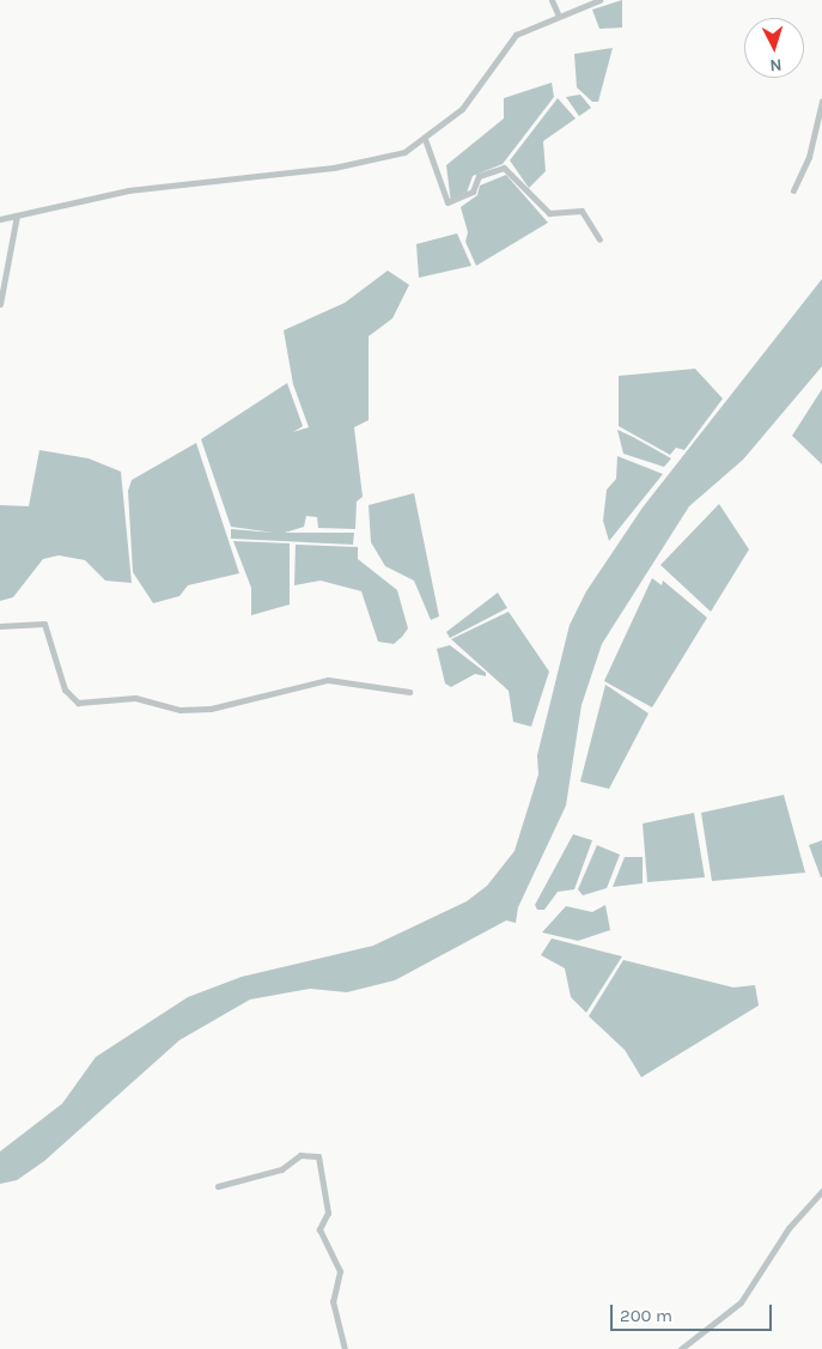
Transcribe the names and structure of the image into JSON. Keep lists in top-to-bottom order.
{
  "scale_bar": "200 m",
  "north": "bottom"
}
